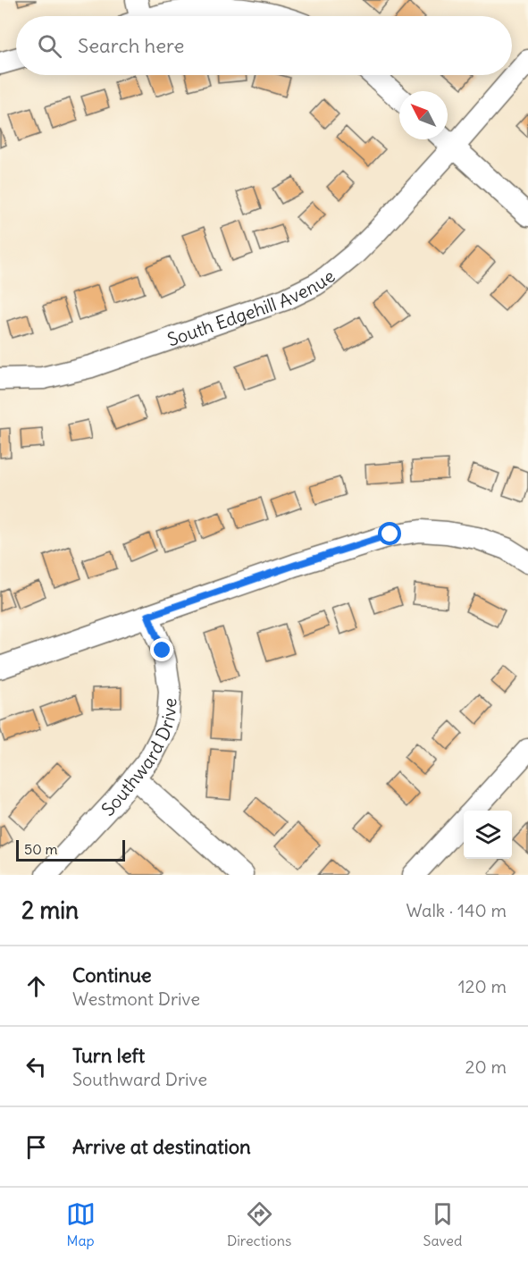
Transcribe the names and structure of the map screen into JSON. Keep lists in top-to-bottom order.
{
  "streets": {
    "street": ["South Edgehill Avenue", "Southward Drive"]
  },
  "scale_bar": "50 m",
  "north": "top left",
  "page": {
    "search": "Search here",
    "scale": "50 m",
    "heading": ["2 min", "Walk · 140 m"],
    "list": [
      ["Continue", "Westmont Drive", "120 m"],
      ["Turn left", "Southward Drive", "20 m"],
      "Arrive at destination"
    ],
    "nav": ["Map", "Directions", "Saved"]
  }
}
